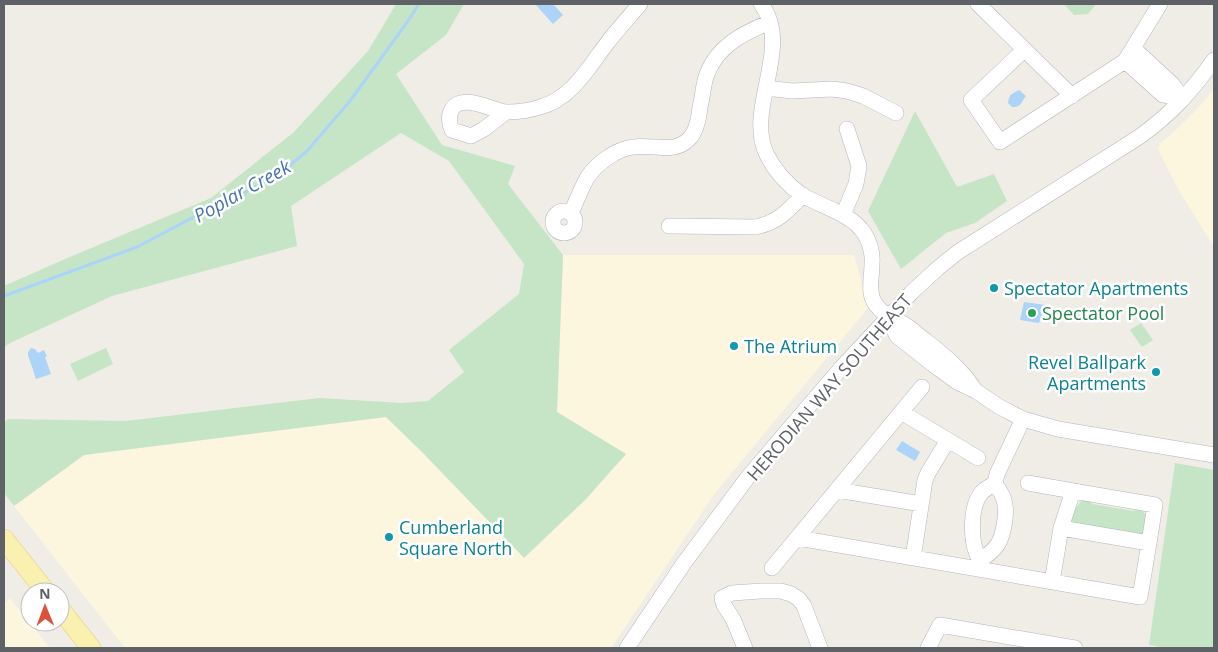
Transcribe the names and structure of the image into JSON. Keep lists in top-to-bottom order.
{
  "streets": {
    "street": ["HERODIAN WAY SOUTHEAST"]
  },
  "water": ["Poplar Creek"],
  "places": [
    "Spectator Apartments",
    "Spectator Pool",
    "The Atrium",
    "Revel Ballpark Apartments",
    "Cumberland Square North"
  ],
  "north": "top"
}
